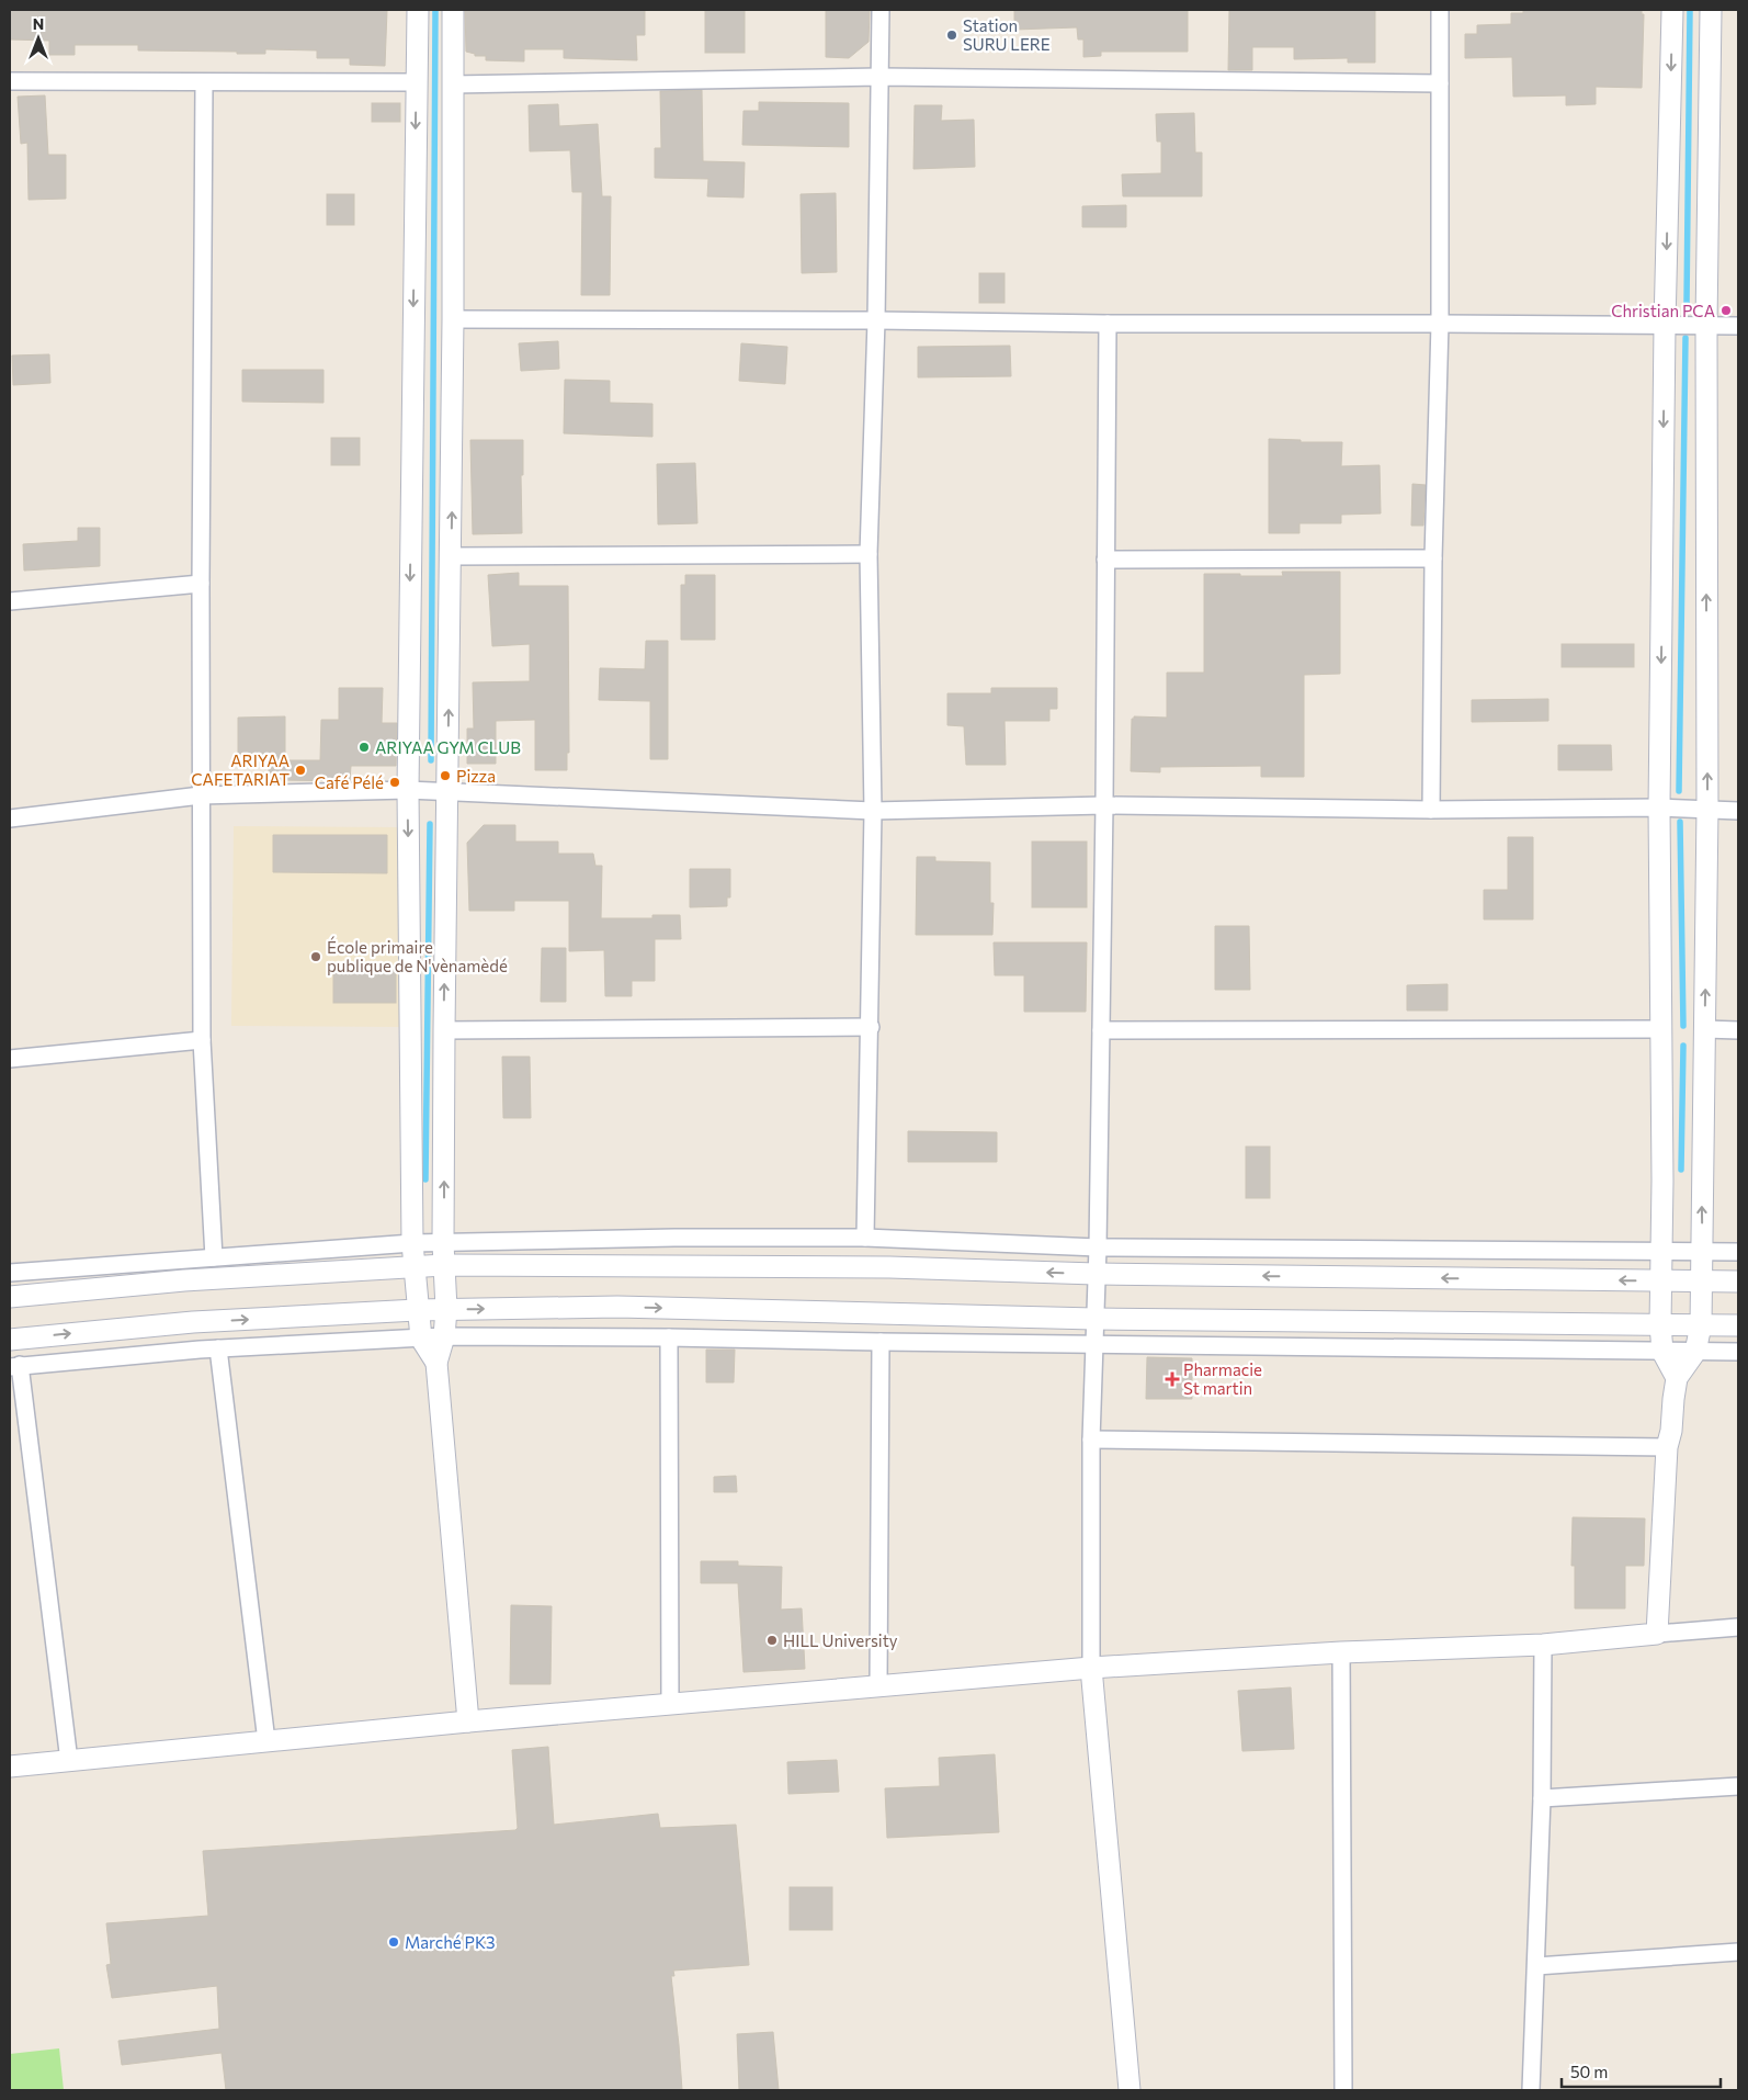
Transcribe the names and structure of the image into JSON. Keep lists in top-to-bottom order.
{
  "places": {
    "other": [
      "Station SURU LERE",
      "Christian PCA",
      "ARIYAA GYM CLUB",
      "ARIYAA CAFETARIAT",
      "Pizza",
      "Café Pélé",
      "École primaire publique de N'vènamèdé",
      "HILL University",
      "Marché PK3"
    ],
    "health": ["Pharmacie St martin"]
  },
  "scale_bar": "50 m",
  "north": "top"
}
